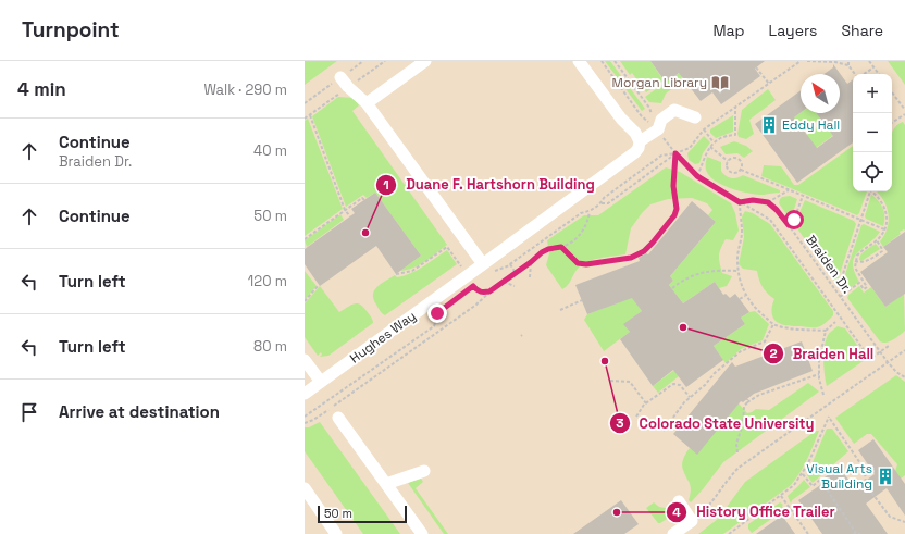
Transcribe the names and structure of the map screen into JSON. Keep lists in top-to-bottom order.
{
  "streets": {
    "street": ["Hughes Way"],
    "path": ["Braiden Dr."]
  },
  "places": {
    "library": ["Morgan Library"],
    "building": ["Eddy Hall", "Visual Arts Building"],
    "other": [
      "Duane F. Hartshorn Building",
      "Braiden Hall",
      "Colorado State University",
      "History Office Trailer"
    ]
  },
  "scale_bar": "50 m",
  "north": "top left",
  "page": {
    "header": "Turnpoint",
    "nav": ["Map", "Layers", "Share"],
    "heading": ["4 min", "Walk · 290 m"],
    "map_buttons": ["+", "−"],
    "list": [
      ["Continue", "Braiden Dr.", "40 m"],
      ["Continue", "50 m"],
      ["Turn left", "120 m"],
      ["Turn left", "80 m"],
      "Arrive at destination"
    ],
    "scale": "50 m"
  }
}
